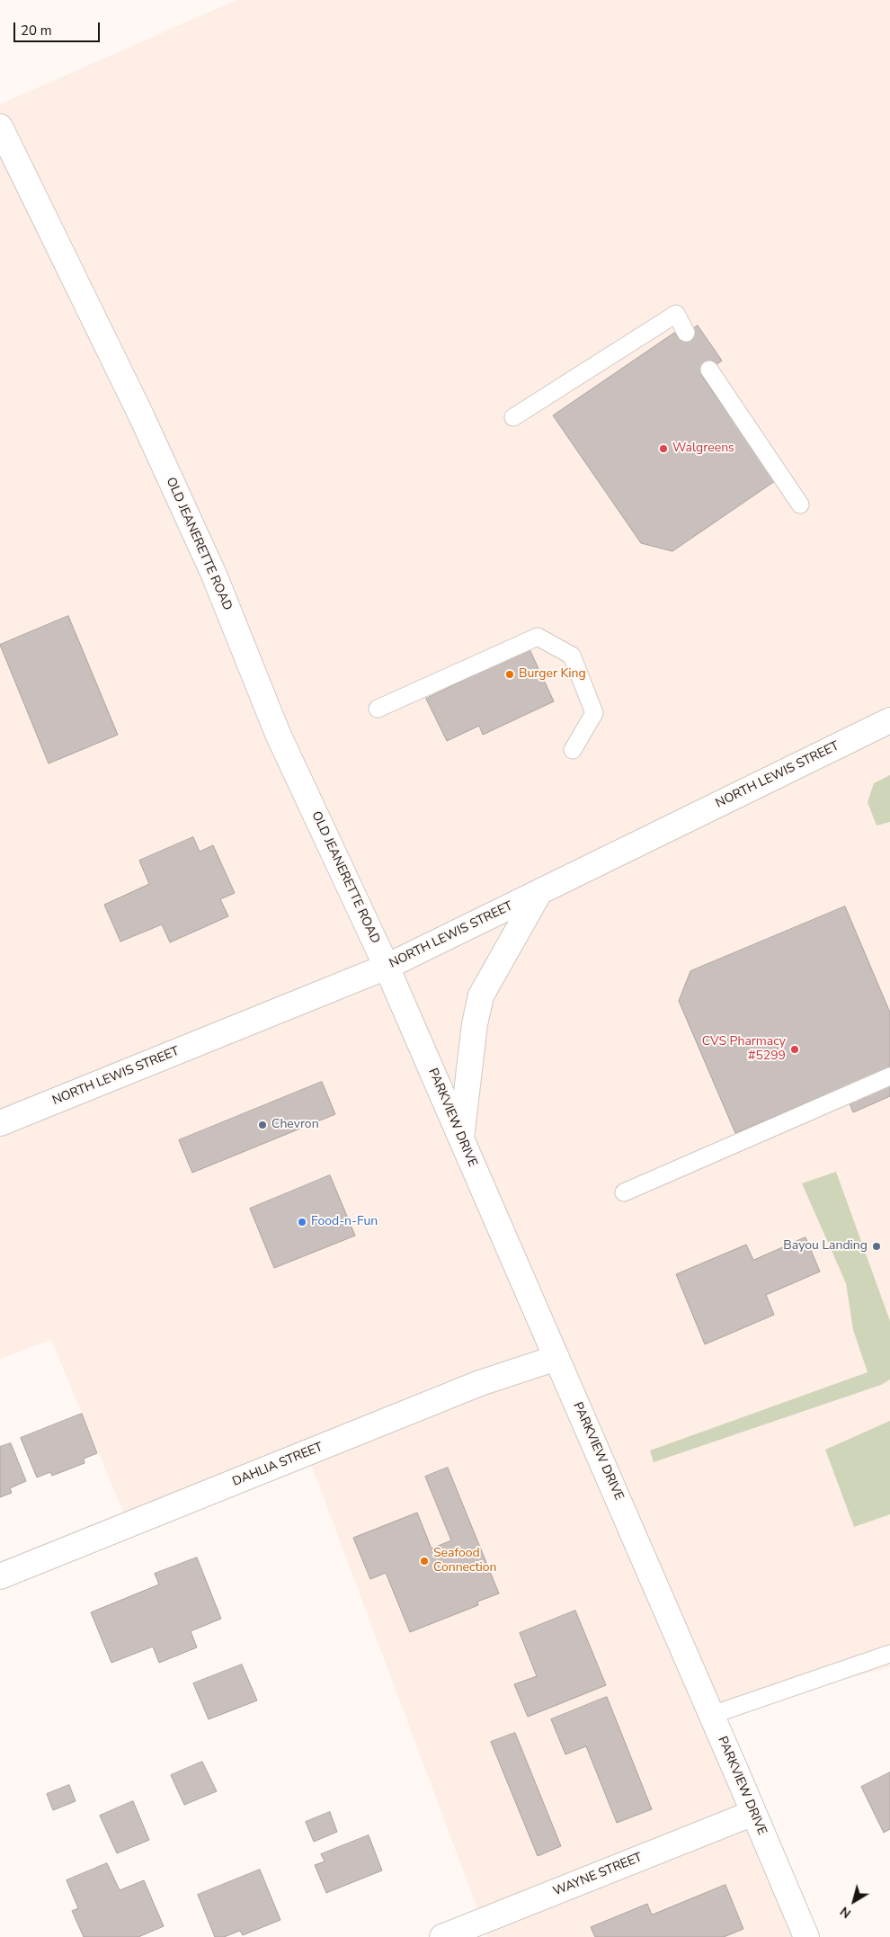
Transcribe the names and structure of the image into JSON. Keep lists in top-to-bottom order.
{
  "streets": {
    "main road": [
      "OLD JEANERETTE ROAD",
      "NORTH LEWIS STREET",
      "PARKVIEW DRIVE",
      "DAHLIA STREET",
      "WAYNE STREET"
    ]
  },
  "crossings": [
    ["OLD JEANERETTE ROAD", "NORTH LEWIS STREET"],
    ["OLD JEANERETTE ROAD", "PARKVIEW DRIVE"],
    ["NORTH LEWIS STREET", "PARKVIEW DRIVE"],
    ["PARKVIEW DRIVE", "DAHLIA STREET"],
    ["PARKVIEW DRIVE", "WAYNE STREET"]
  ],
  "places": [
    "Walgreens",
    "Burger King",
    "CVS Pharmacy #5299",
    "Chevron",
    "Food-n-Fun",
    "Bayou Landing",
    "Seafood Connection"
  ],
  "scale_bar": "20 m",
  "north": "bottom left"
}
